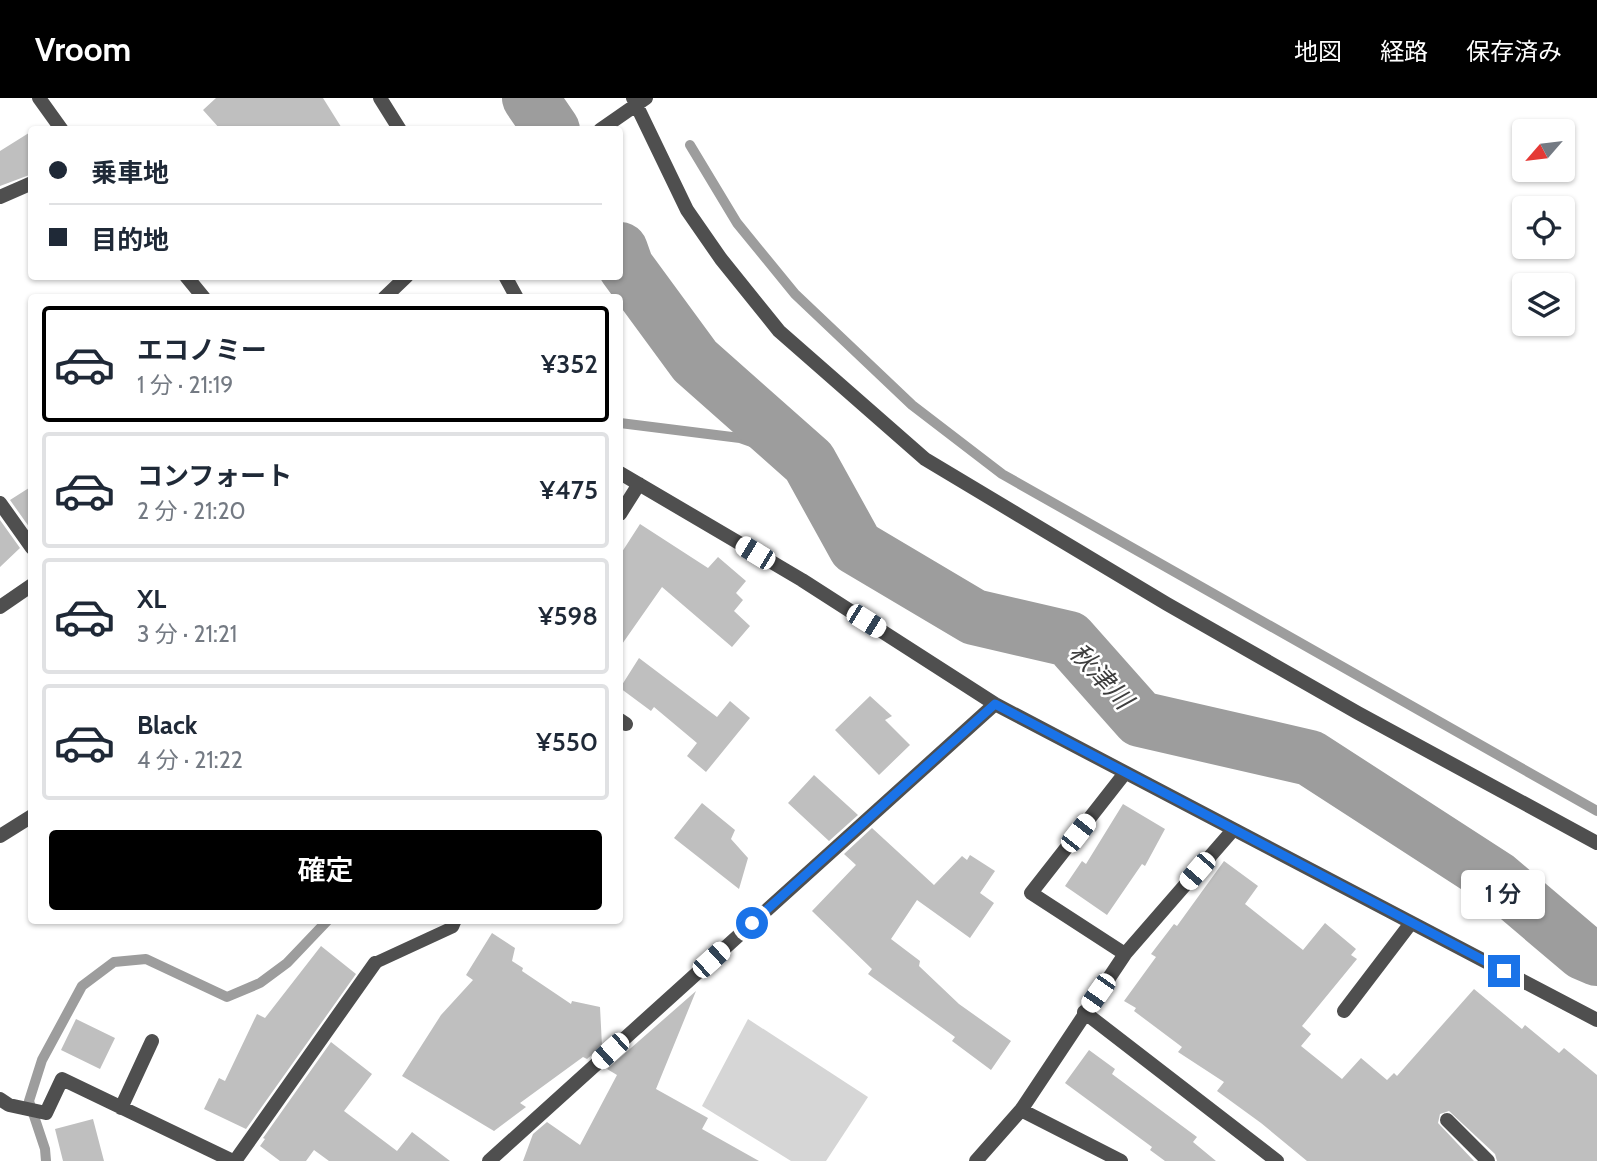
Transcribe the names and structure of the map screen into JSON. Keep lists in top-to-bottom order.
{
  "water": ["秋津川"],
  "north": "bottom left",
  "page": {
    "header": "Vroom",
    "nav": ["地図", "経路", "保存済み"],
    "banner": ["乗車地", "目的地"],
    "list": [
      {
        "name": "エコノミー",
        "note": "1 分 · 21:19",
        "value": "¥352"
      },
      {
        "name": "コンフォート",
        "note": "2 分 · 21:20",
        "value": "¥475"
      },
      {
        "name": "XL",
        "note": "3 分 · 21:21",
        "value": "¥598"
      },
      {
        "name": "Black",
        "note": "4 分 · 21:22",
        "value": "¥550"
      }
    ],
    "buttons": "確定",
    "bubble": "1 分"
  }
}
